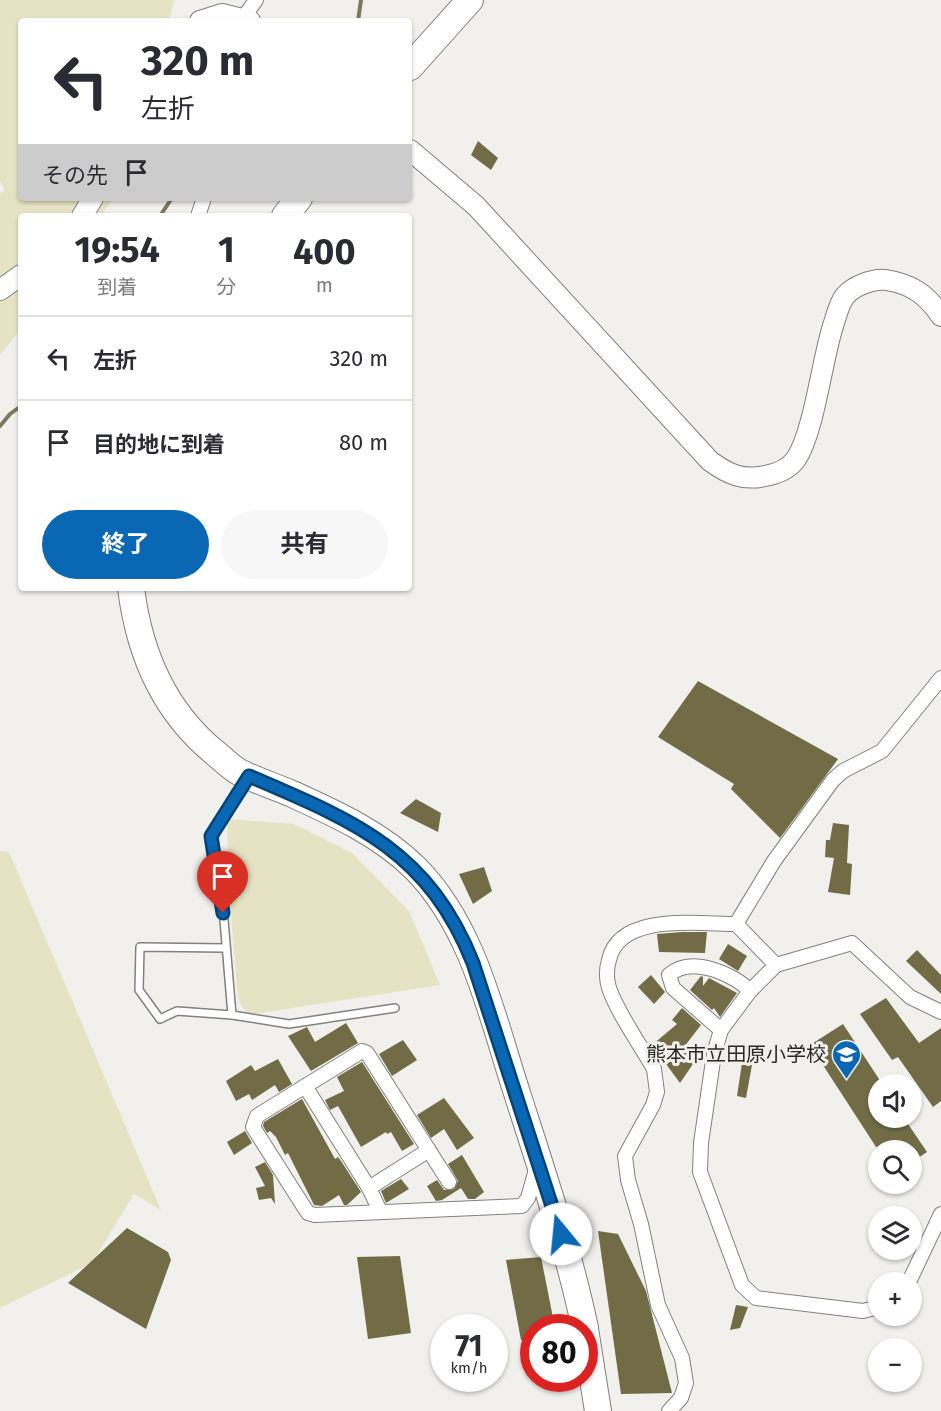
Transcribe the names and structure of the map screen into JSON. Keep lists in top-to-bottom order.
{
  "places": {
    "school or university": ["熊本市立田原小学校"]
  },
  "page": {
    "turn": ["320 m", "左折"],
    "then": "その先",
    "eta": [
      "19:54",
      "到着",
      "1",
      "分",
      "400",
      "m"
    ],
    "list": [
      {
        "name": "左折",
        "value": "320 m"
      },
      {
        "name": "目的地に到着",
        "value": "80 m"
      }
    ],
    "buttons": ["終了", "共有"],
    "map_buttons": ["+", "−"],
    "speed": "71 km/h",
    "limit": "80"
  }
}
